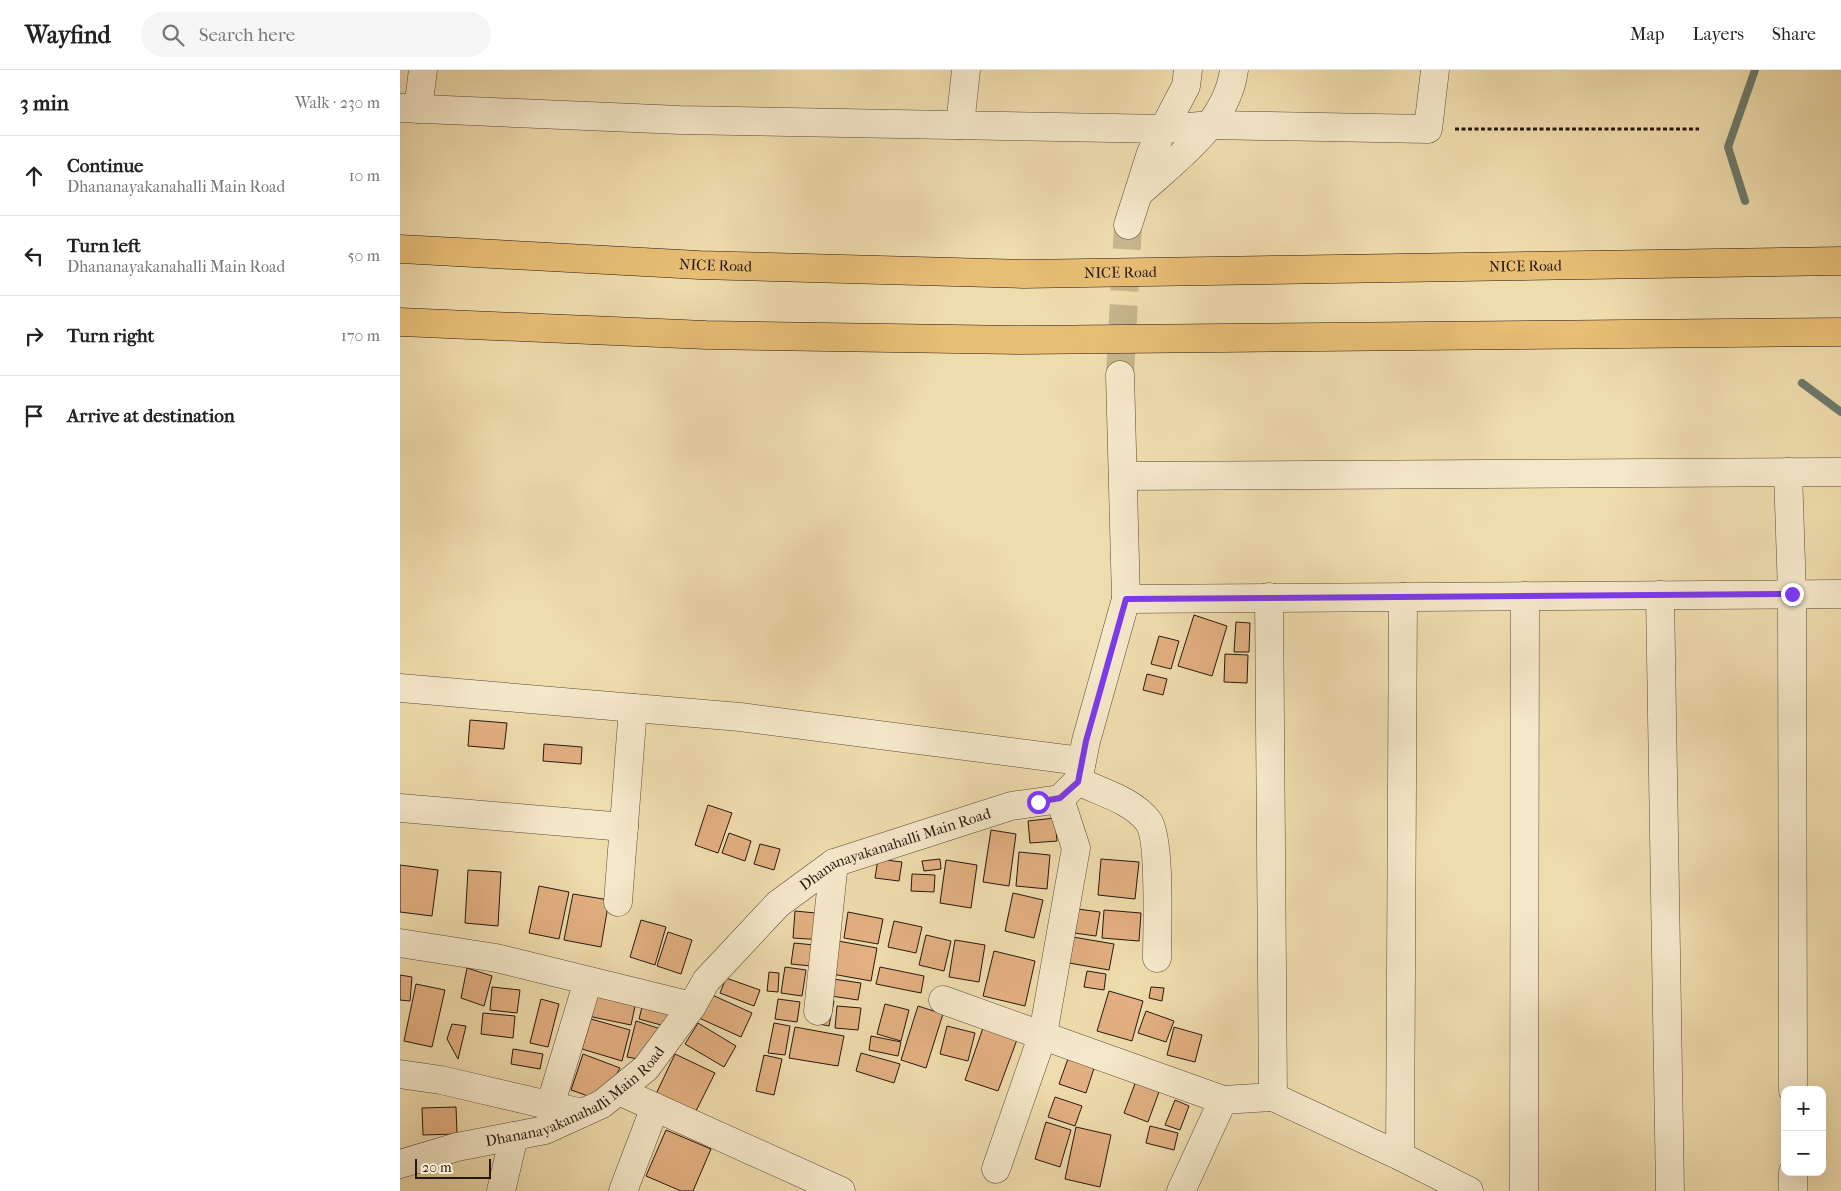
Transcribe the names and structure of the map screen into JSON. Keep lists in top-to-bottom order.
{
  "streets": {
    "highway": ["NICE Road"],
    "street": ["Dhananayakanahalli Main Road"]
  },
  "scale_bar": "20 m",
  "page": {
    "header": "Wayfind",
    "search": "Search here",
    "nav": ["Map", "Layers", "Share"],
    "heading": ["3 min", "Walk · 230 m"],
    "list": [
      ["Continue", "Dhananayakanahalli Main Road", "10 m"],
      ["Turn left", "Dhananayakanahalli Main Road", "50 m"],
      ["Turn right", "170 m"],
      "Arrive at destination"
    ],
    "map_buttons": ["+", "−"],
    "scale": "20 m"
  }
}
